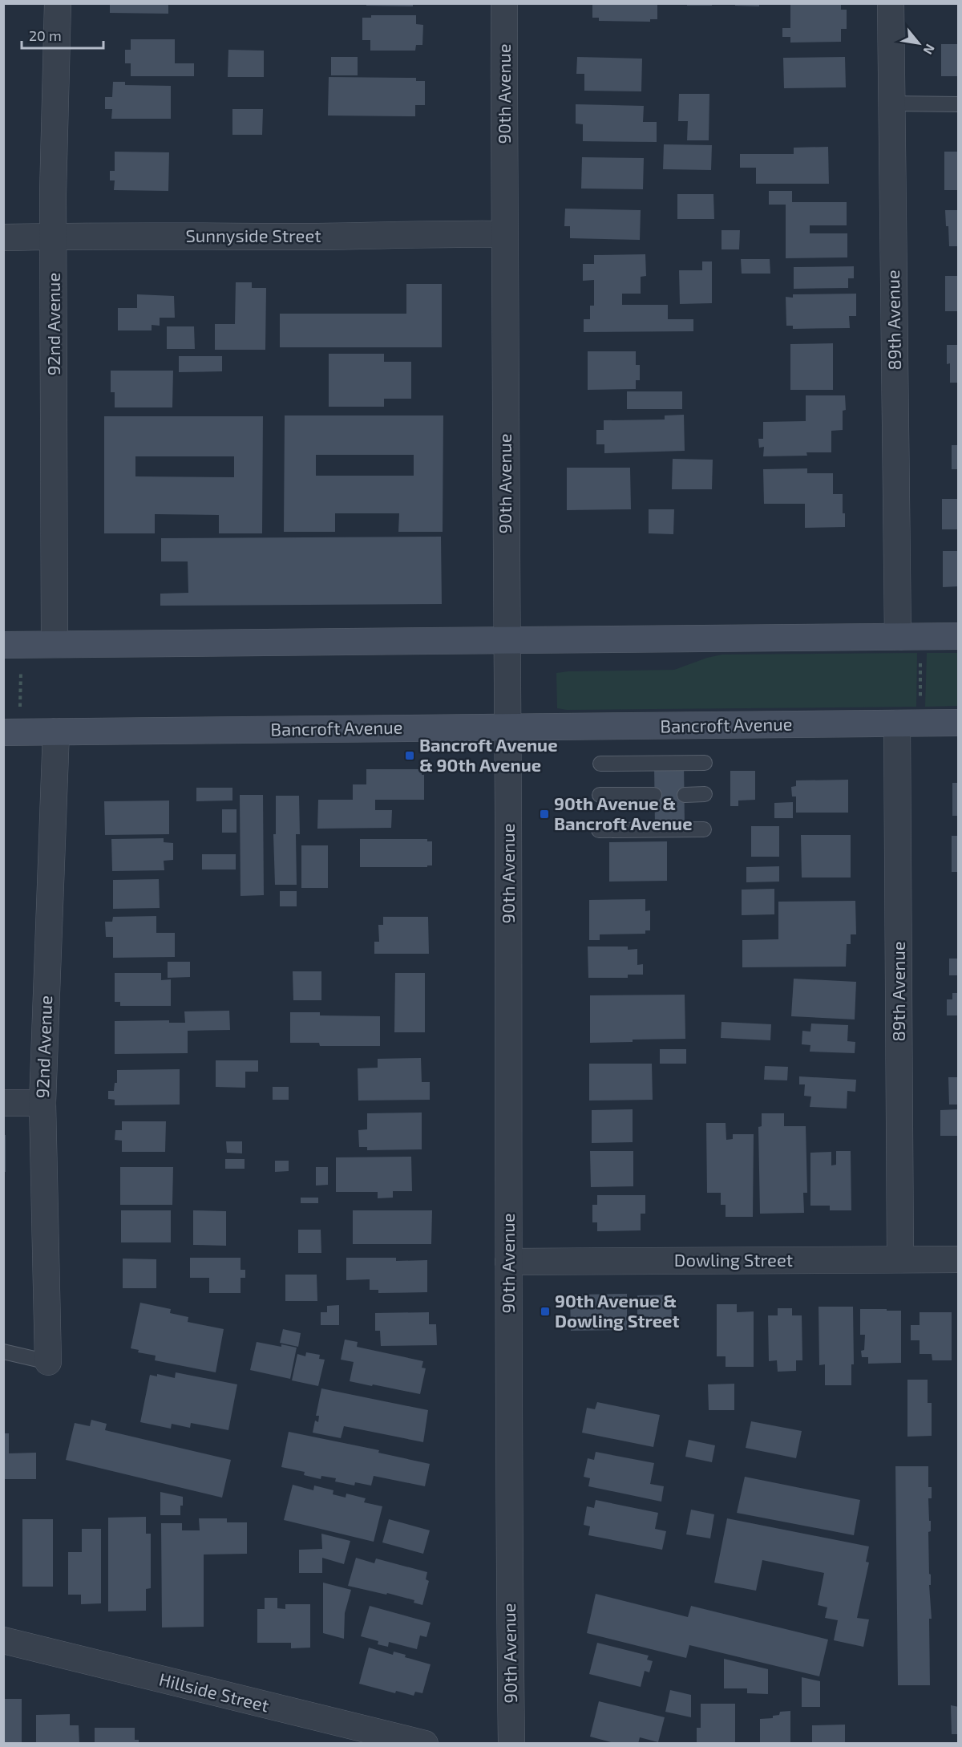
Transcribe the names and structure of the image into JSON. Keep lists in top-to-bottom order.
{
  "streets": {
    "main road": ["Bancroft Avenue"],
    "street": [
      "90th Avenue",
      "Sunnyside Street",
      "89th Avenue",
      "92nd Avenue",
      "Dowling Street",
      "Hillside Street"
    ]
  },
  "crossings": [
    ["90th Avenue", "Sunnyside Street"],
    ["90th Avenue", "Bancroft Avenue"],
    ["90th Avenue", "Dowling Street"],
    ["Sunnyside Street", "92nd Avenue"],
    ["89th Avenue", "Bancroft Avenue"],
    ["89th Avenue", "Dowling Street"],
    ["92nd Avenue", "Bancroft Avenue"]
  ],
  "places": {
    "transit": ["Bancroft Avenue & 90th Avenue", "90th Avenue & Bancroft Avenue", "90th Avenue & Dowling Street"]
  },
  "scale_bar": "20 m",
  "north": "bottom right"
}
